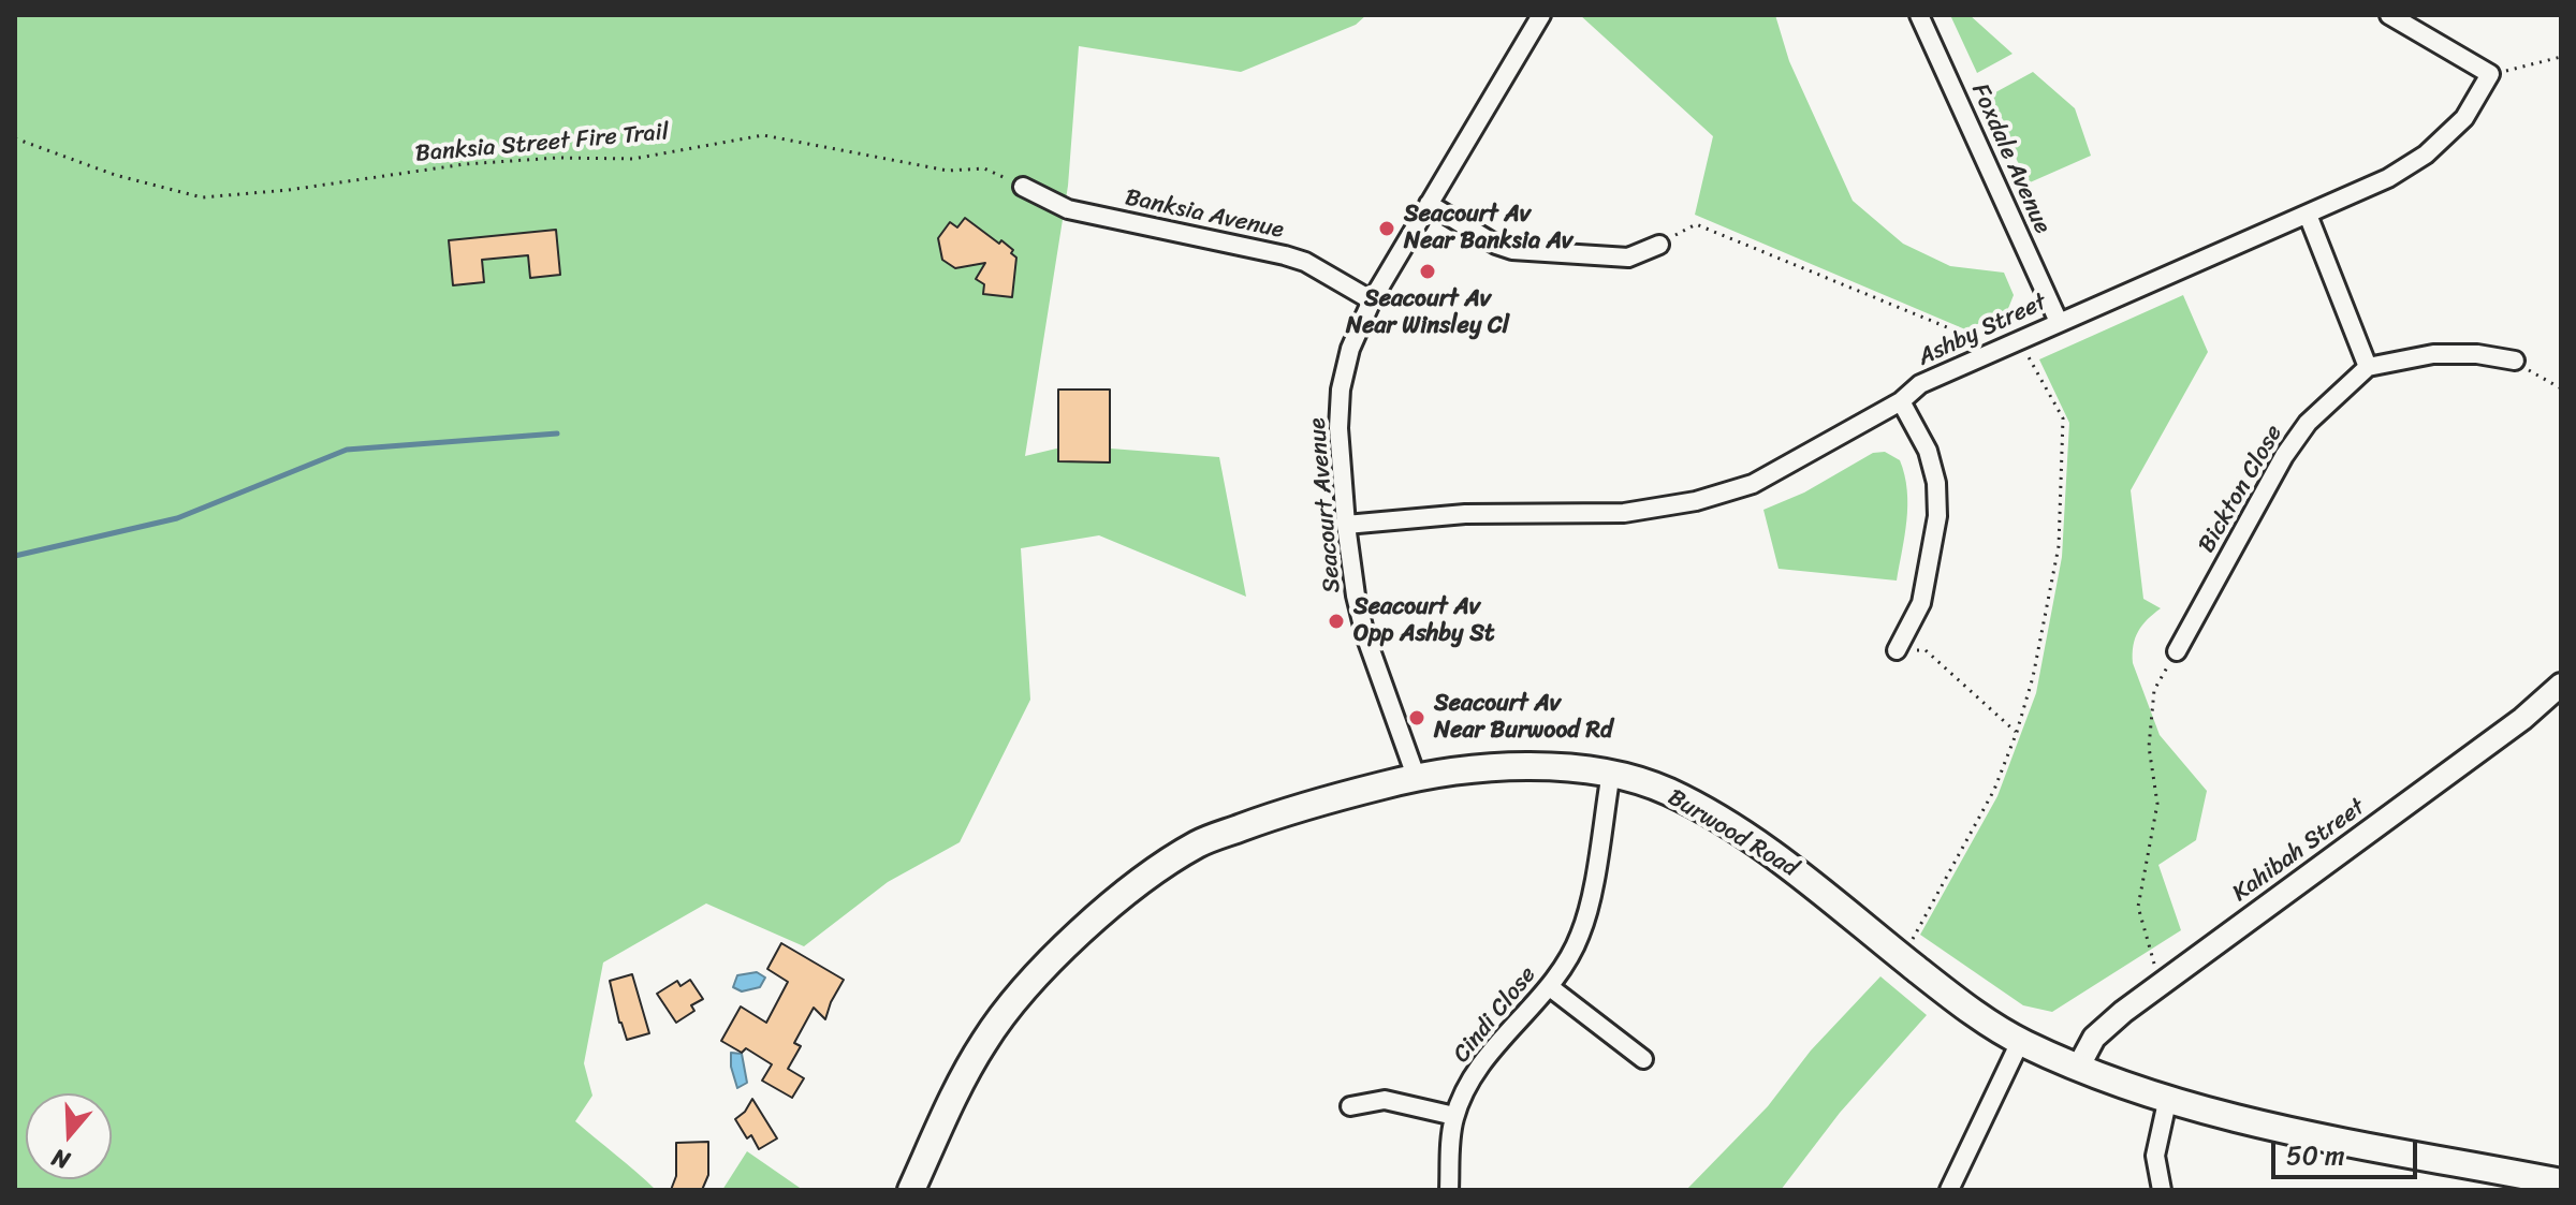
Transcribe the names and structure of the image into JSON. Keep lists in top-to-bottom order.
{
  "streets": {
    "main road": ["Burwood Road"],
    "street": [
      "Foxdale Avenue",
      "Banksia Avenue",
      "Ashby Street",
      "Bickton Close",
      "Seacourt Avenue",
      "Kahibah Street",
      "Cindi Close"
    ],
    "path": ["Banksia Street Fire Trail"]
  },
  "crossings": [
    ["Banksia Street Fire Trail", "Banksia Avenue"],
    ["Foxdale Avenue", "Ashby Street"],
    ["Banksia Avenue", "Seacourt Avenue"],
    ["Ashby Street", "Seacourt Avenue"],
    ["Seacourt Avenue", "Burwood Road"],
    ["Burwood Road", "Kahibah Street"],
    ["Burwood Road", "Cindi Close"]
  ],
  "places": [
    "Seacourt Av Near Banksia Av",
    "Seacourt Av Near Winsley Cl",
    "Seacourt Av Opp Ashby St",
    "Seacourt Av Near Burwood Rd"
  ],
  "scale_bar": "50 m",
  "north": "bottom"
}
